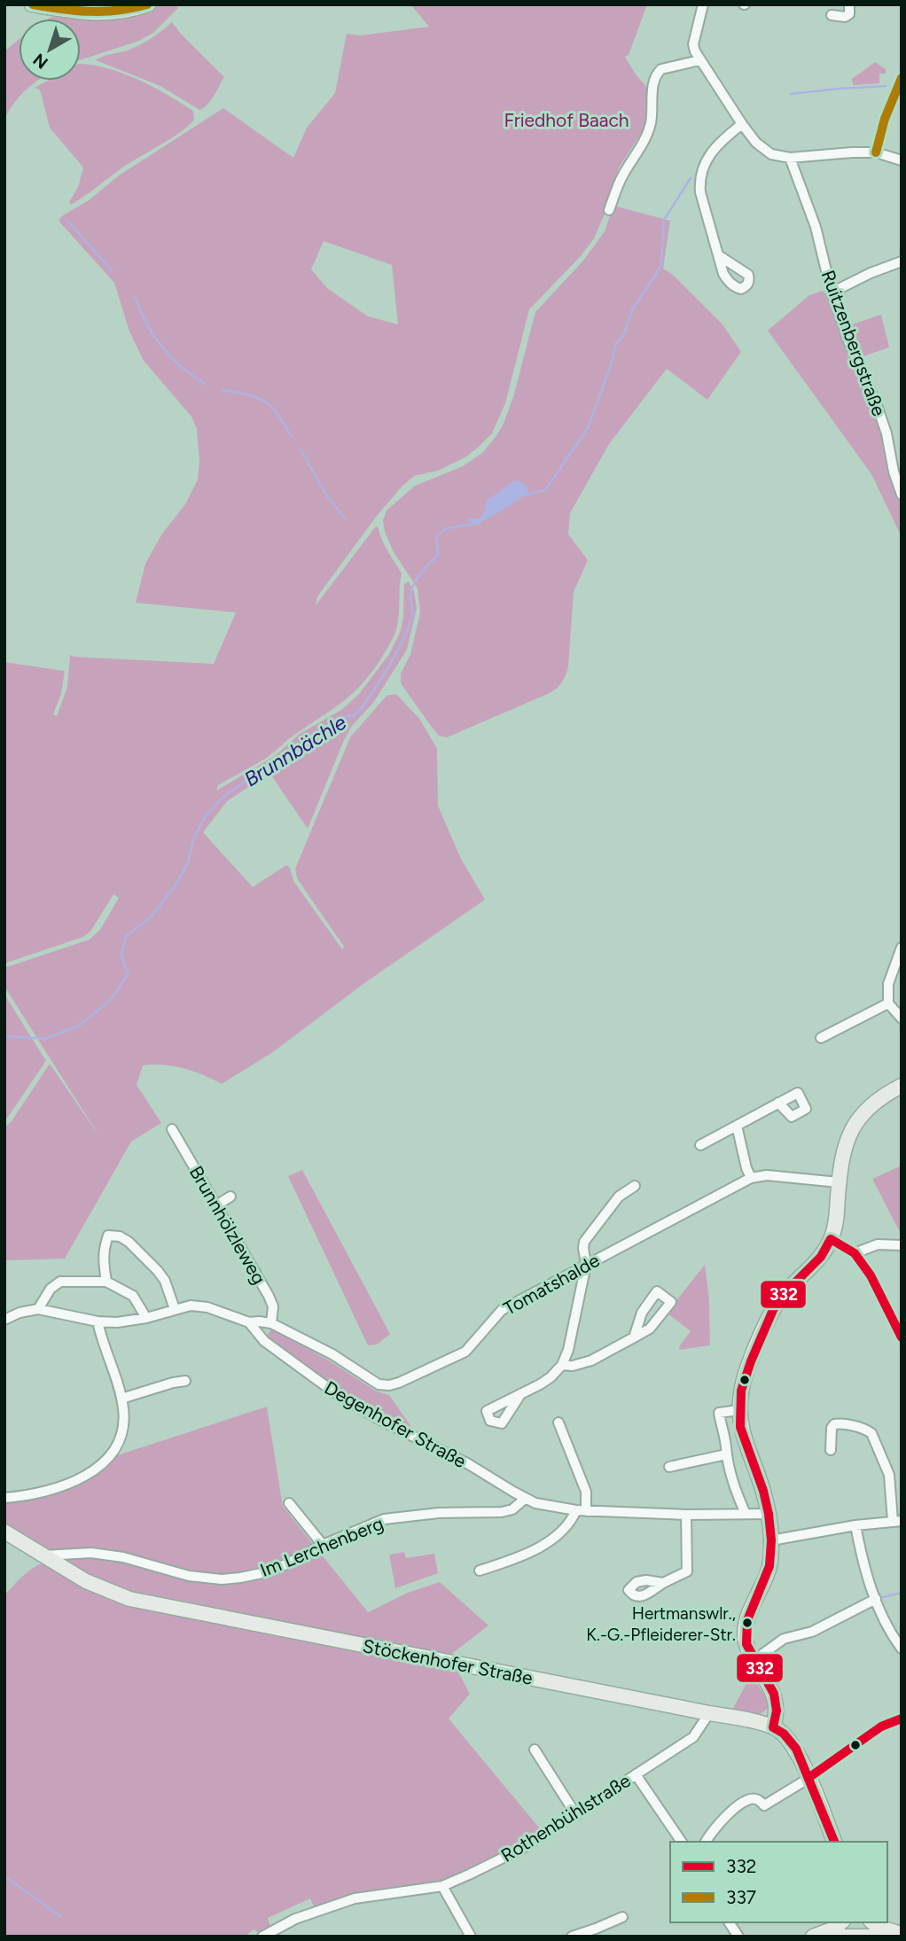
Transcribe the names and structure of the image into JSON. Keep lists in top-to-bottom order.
{
  "streets": {
    "main road": ["Stöckenhofer Straße"],
    "street": [
      "Ruitzenbergstraße",
      "Brunnhölzleweg",
      "Tomatshalde",
      "Degenhofer Straße",
      "Im Lerchenberg",
      "Rothenbühlstraße"
    ]
  },
  "crossings": [
    ["Brunnhölzleweg", "Tomatshalde"],
    ["Tomatshalde", "Degenhofer Straße"],
    ["Degenhofer Straße", "Im Lerchenberg"],
    ["Im Lerchenberg", "Stöckenhofer Straße"],
    ["Stöckenhofer Straße", "Rothenbühlstraße"]
  ],
  "water": ["Brunnbächle"],
  "parks": ["Friedhof Baach"],
  "places": ["Hertmanswlr., K.-G.-Pfleiderer-Str."],
  "lines": ["transit line 337", "transit line 332"],
  "legend": ["332", "337"],
  "north": "bottom left"
}
